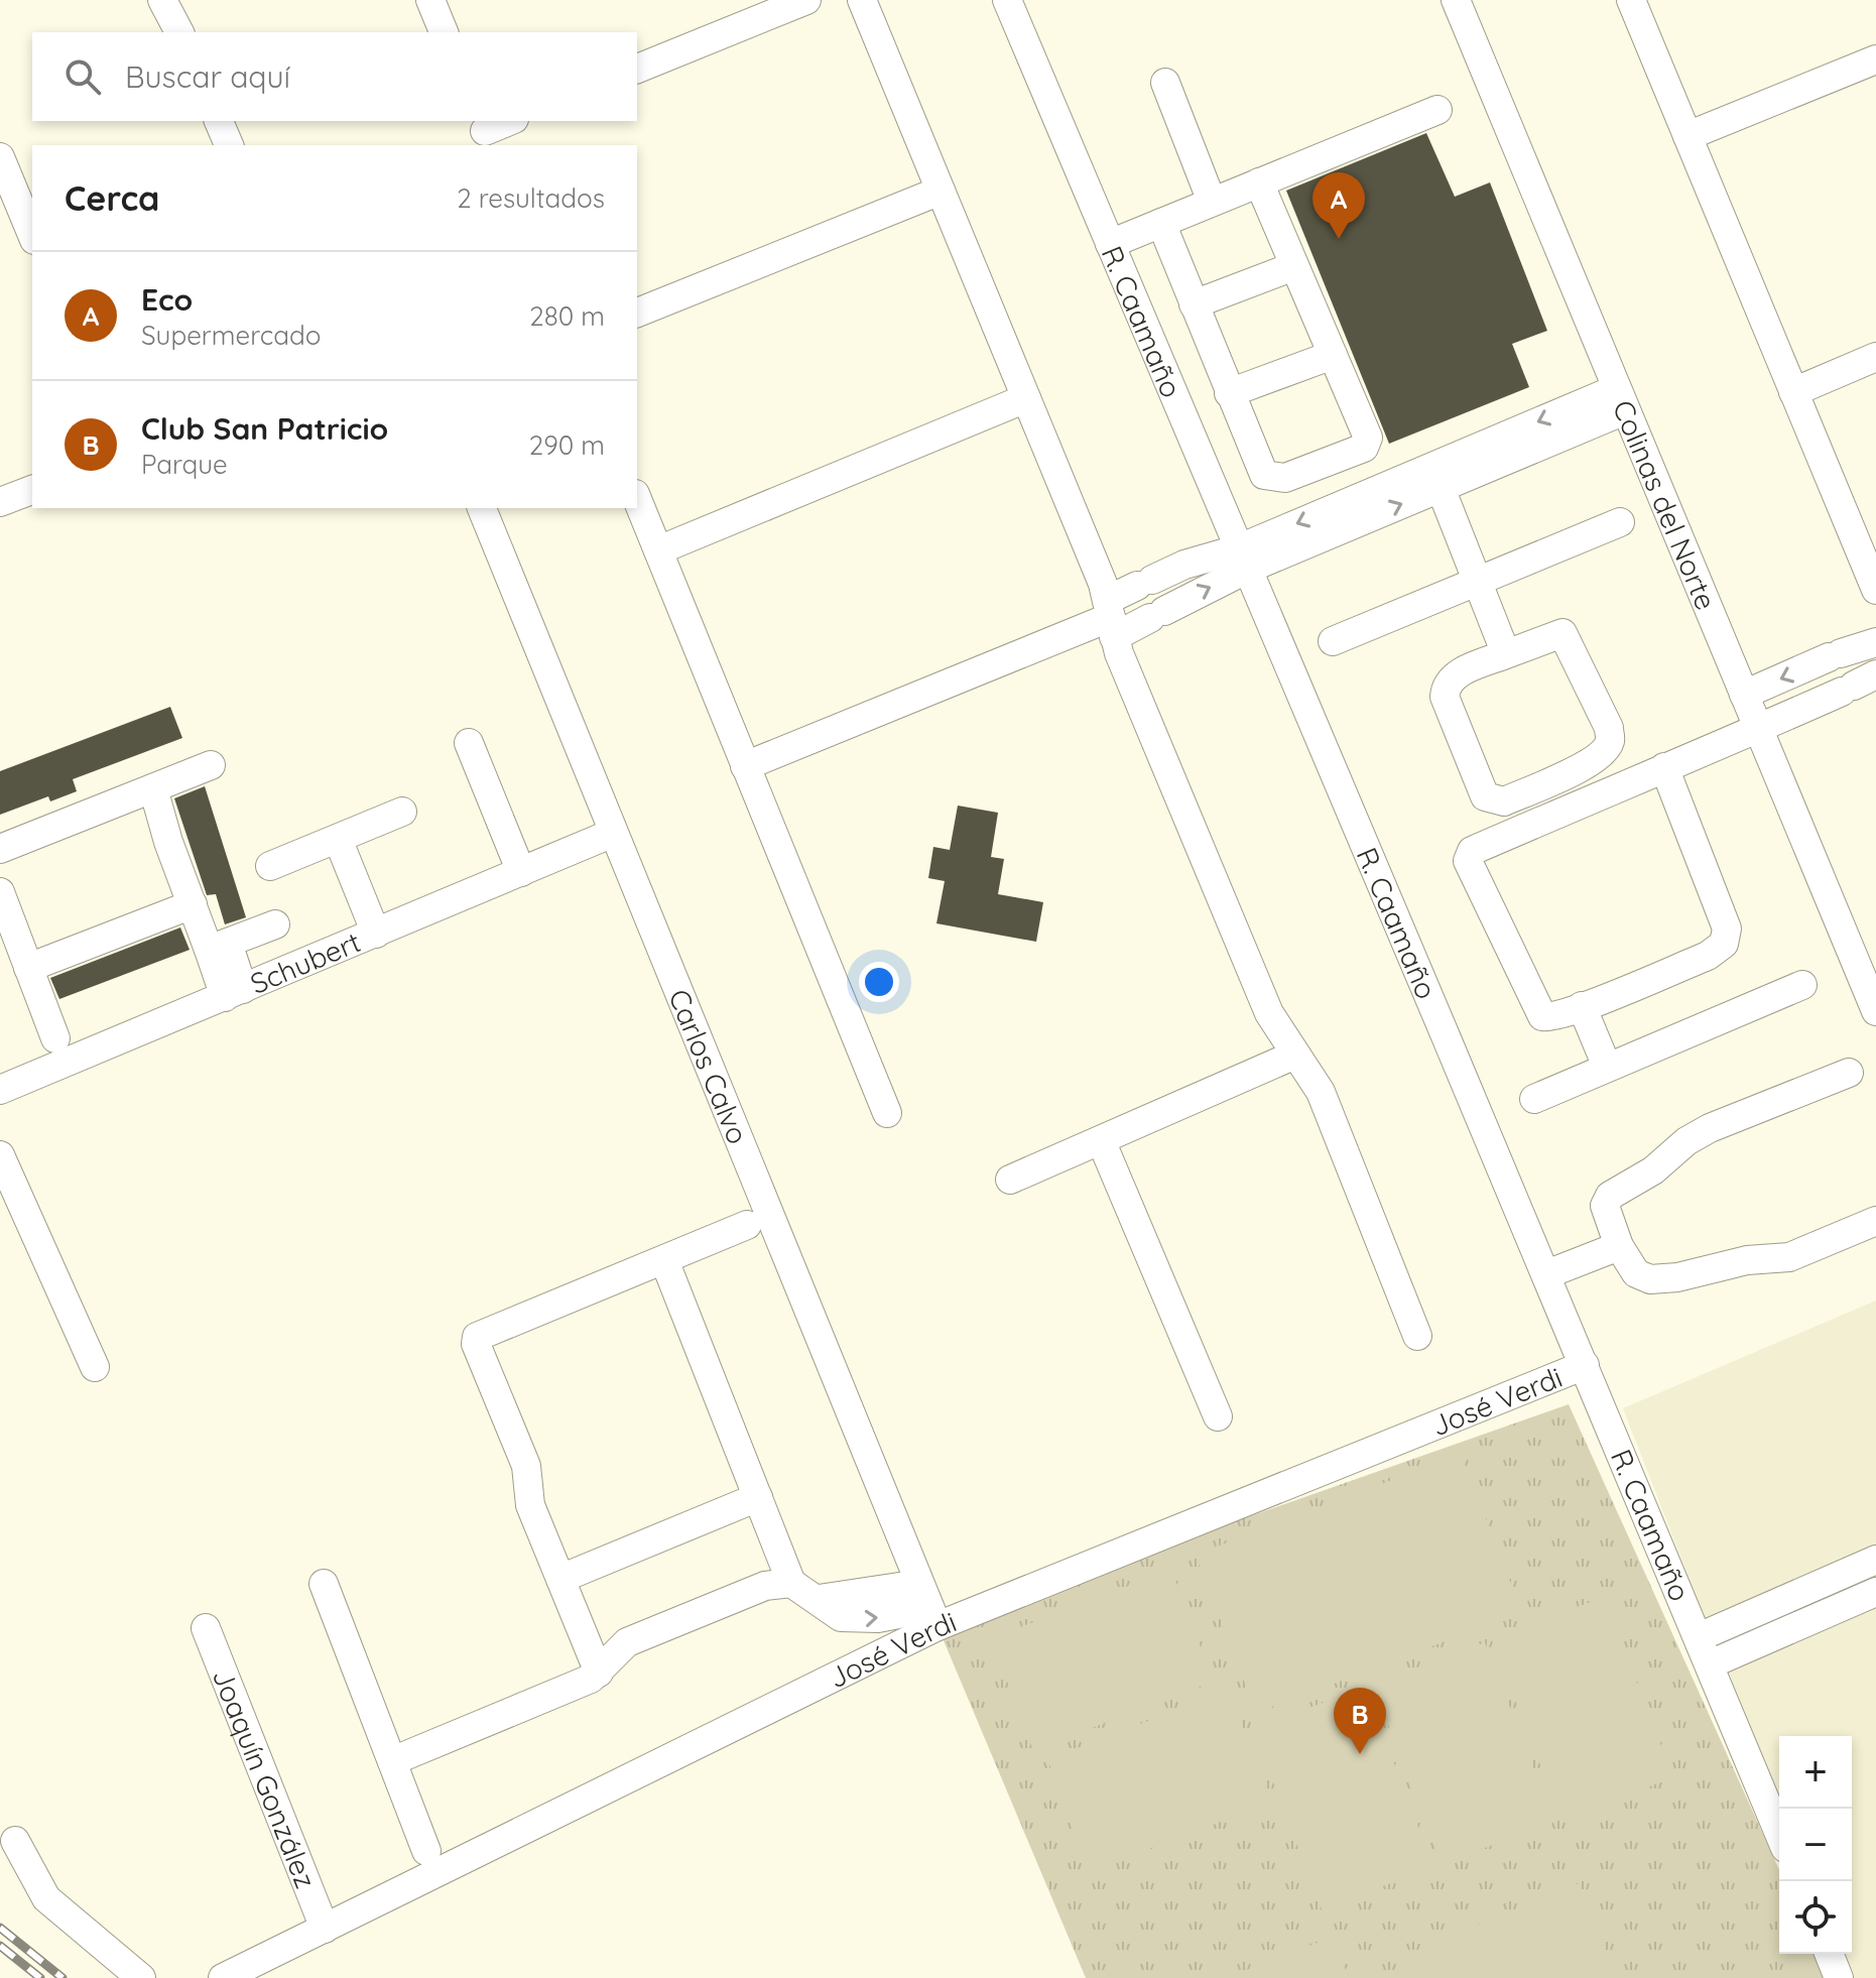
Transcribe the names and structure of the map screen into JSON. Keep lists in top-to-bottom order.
{
  "streets": {
    "street": [
      "R. Caamaño",
      "Colinas del Norte",
      "Schubert",
      "Carlos Calvo",
      "José Verdi",
      "Joaquín González"
    ]
  },
  "crossings": [
    ["R. Caamaño", "José Verdi"],
    ["Schubert", "Carlos Calvo"],
    ["Carlos Calvo", "José Verdi"],
    ["José Verdi", "Joaquín González"]
  ],
  "page": {
    "search": "Buscar aquí",
    "heading": ["Cerca", "2 resultados"],
    "pins": ["A", "B"],
    "list": [
      {
        "mark": "A",
        "name": "Eco",
        "note": "Supermercado",
        "value": "280 m"
      },
      {
        "mark": "B",
        "name": "Club San Patricio",
        "note": "Parque",
        "value": "290 m"
      }
    ],
    "map_buttons": ["+", "−"]
  }
}
